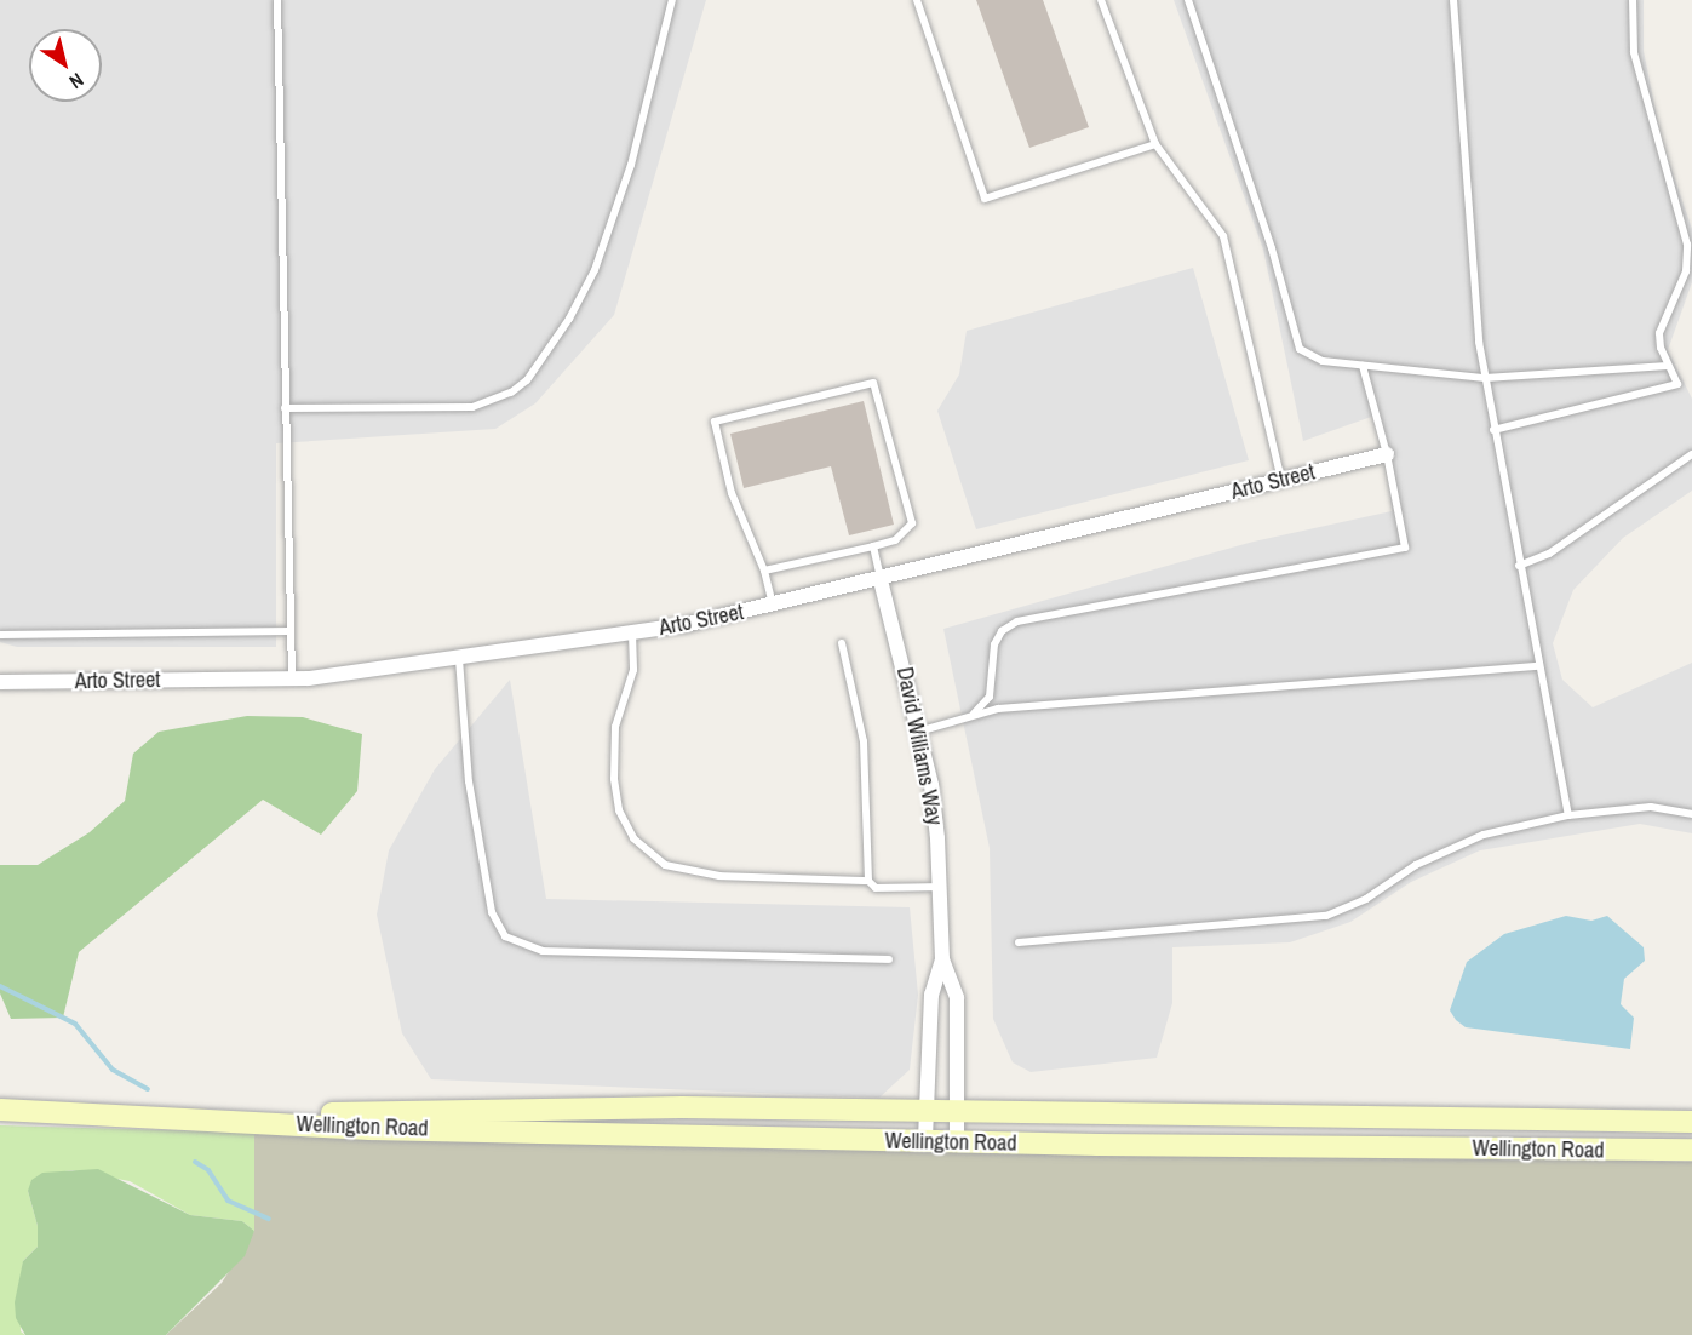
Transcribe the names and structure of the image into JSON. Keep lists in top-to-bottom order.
{
  "streets": {
    "main road": ["Wellington Road"],
    "street": ["Arto Street", "David Williams Way"]
  },
  "crossings": [
    ["Arto Street", "David Williams Way"],
    ["David Williams Way", "Wellington Road"]
  ],
  "north": "bottom right"
}
